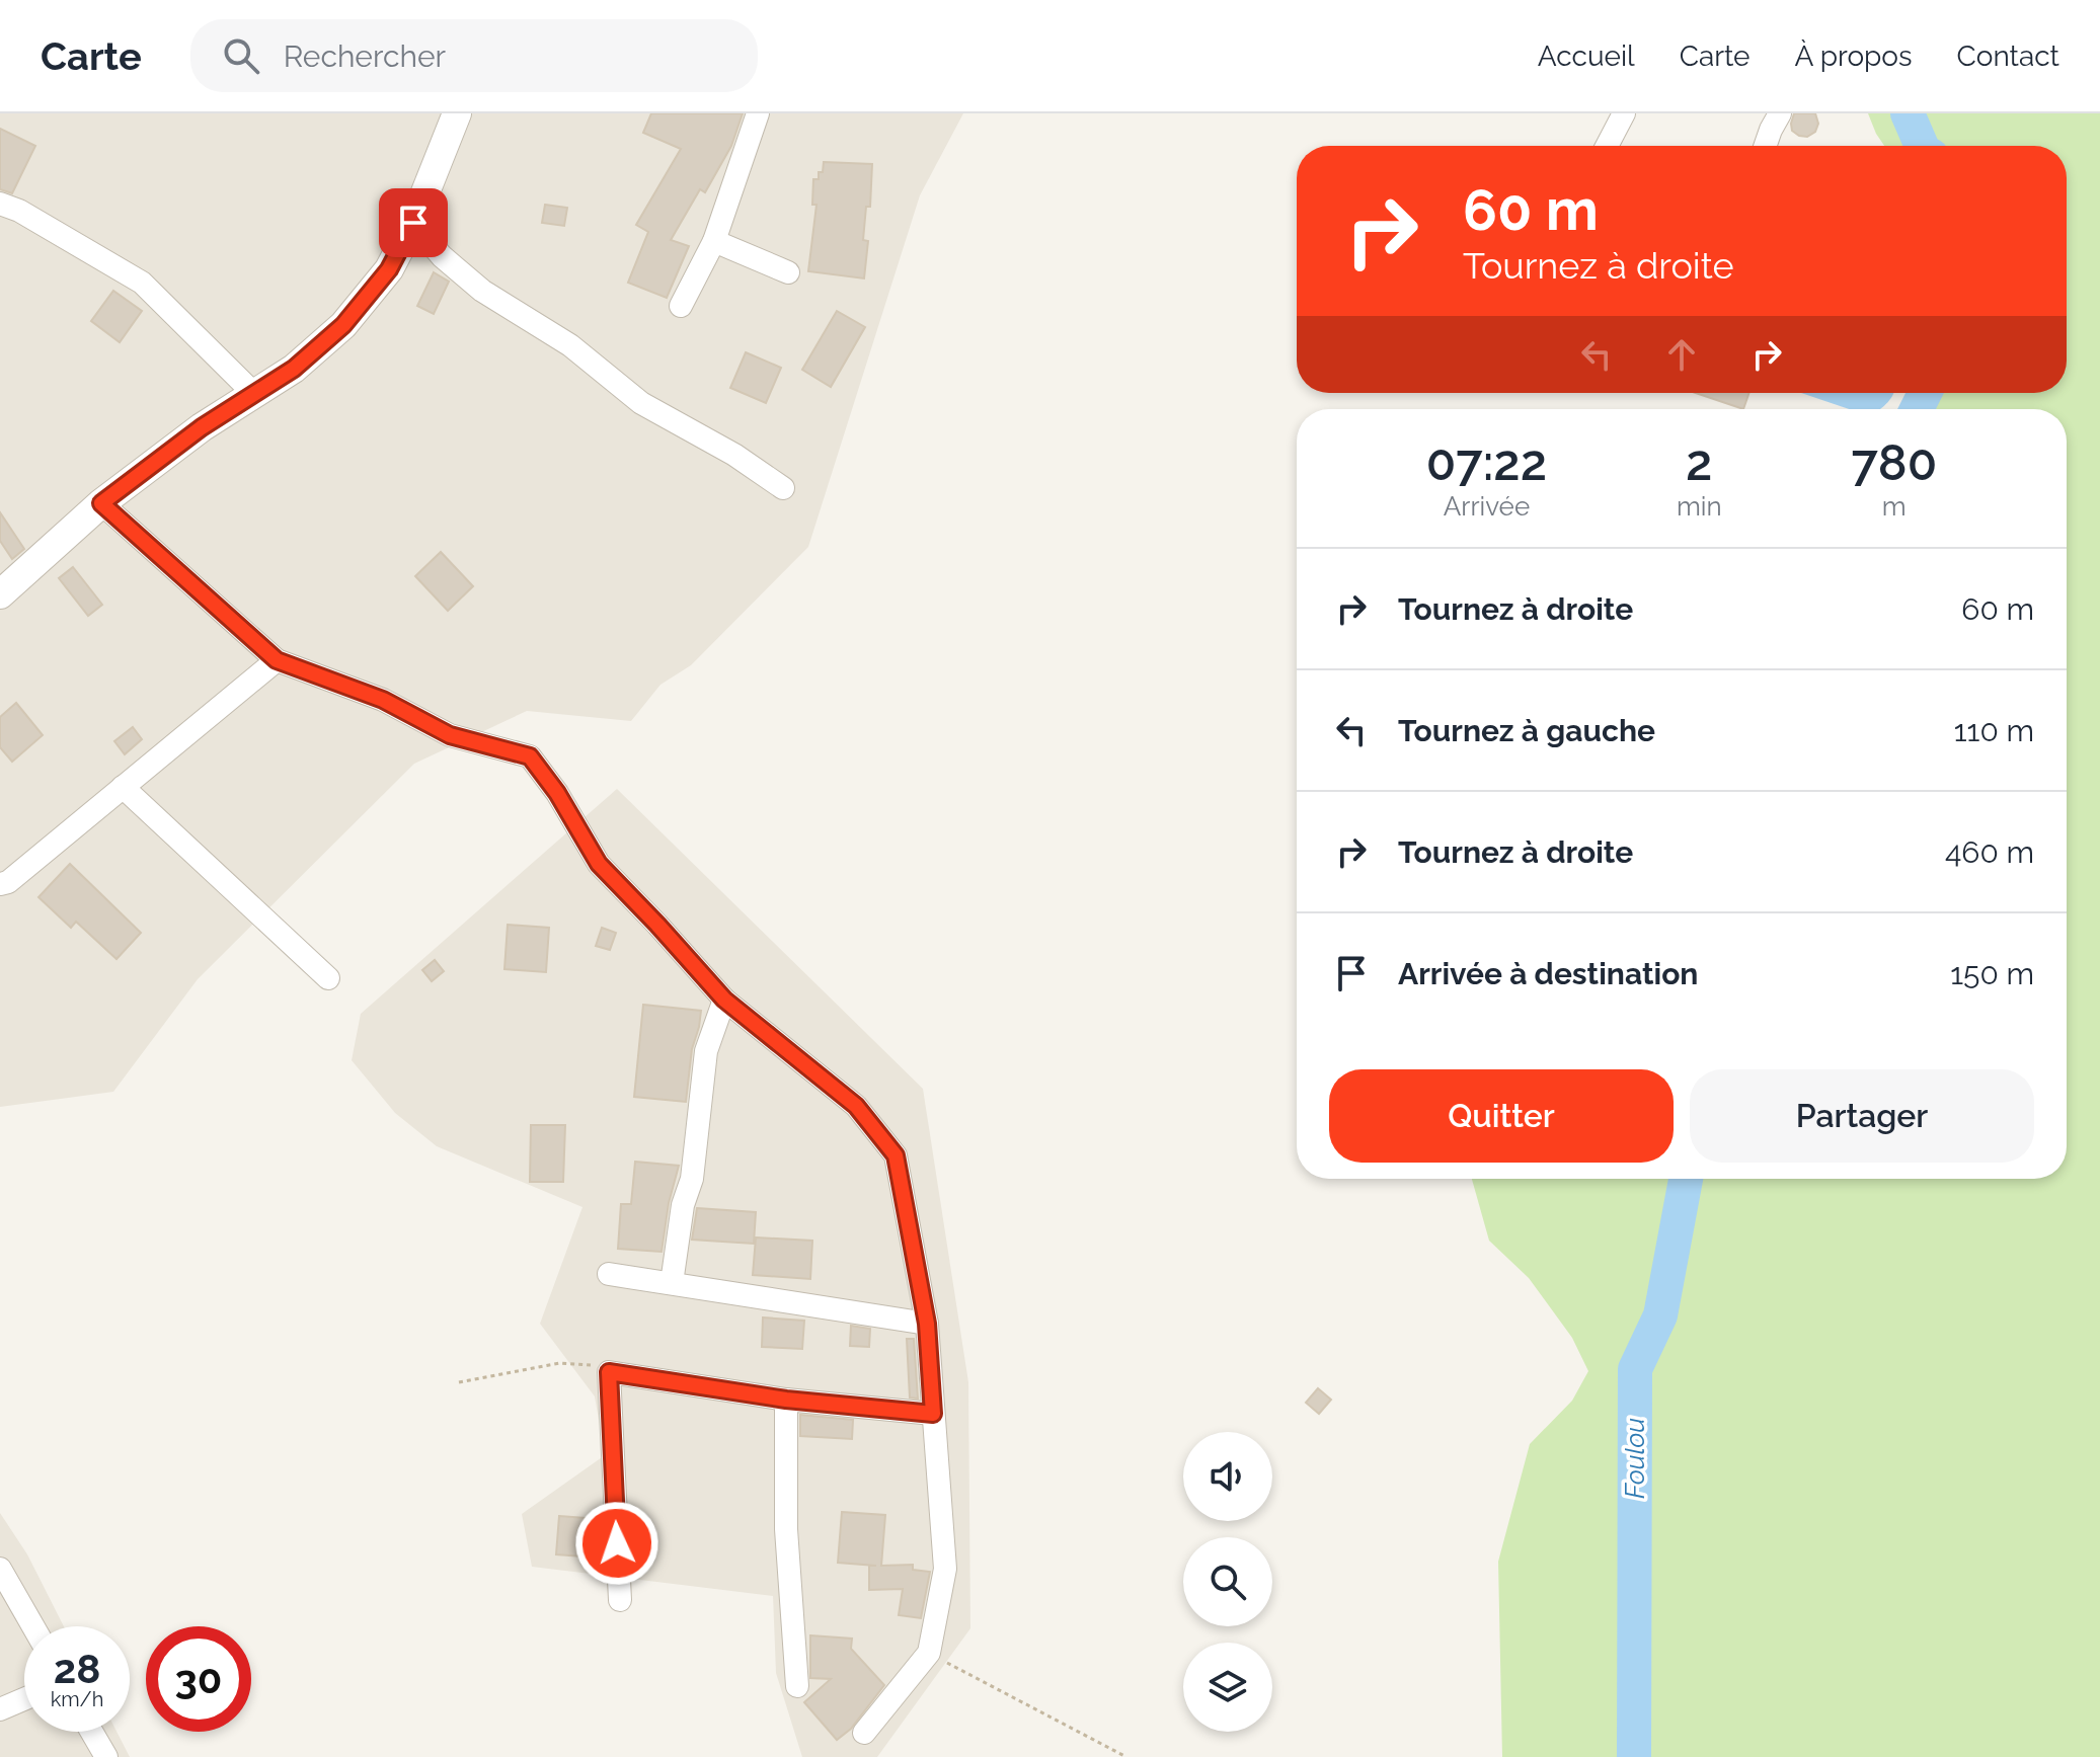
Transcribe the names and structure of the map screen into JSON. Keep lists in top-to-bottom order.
{
  "water": ["Foulou"],
  "page": {
    "header": "Carte",
    "search": "Rechercher",
    "nav": [
      "Accueil",
      "Carte",
      "À propos",
      "Contact"
    ],
    "turn": ["60 m", "Tournez à droite"],
    "eta": [
      "07:22",
      "Arrivée",
      "2",
      "min",
      "780",
      "m"
    ],
    "list": [
      {
        "name": "Tournez à droite",
        "value": "60 m"
      },
      {
        "name": "Tournez à gauche",
        "value": "110 m"
      },
      {
        "name": "Tournez à droite",
        "value": "460 m"
      },
      {
        "name": "Arrivée à destination",
        "value": "150 m"
      }
    ],
    "buttons": ["Quitter", "Partager"],
    "speed": "28 km/h",
    "limit": "30"
  }
}
